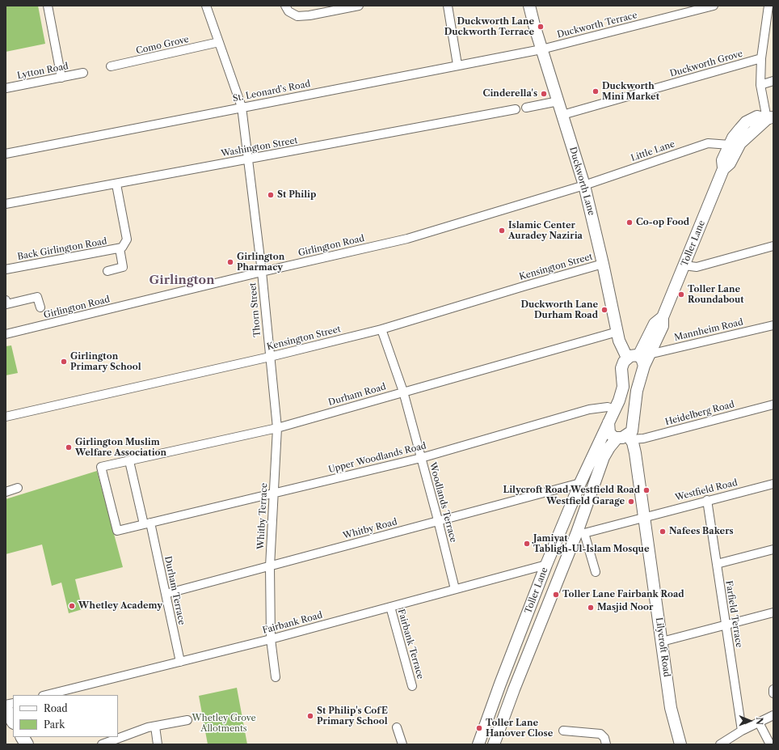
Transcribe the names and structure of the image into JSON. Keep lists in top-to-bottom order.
{
  "streets": {
    "main road": ["Duckworth Lane", "Toller Lane", "Lilycroft Road"],
    "street": [
      "Duckworth Terrace",
      "Como Grove",
      "Duckworth Grove",
      "Lytton Road",
      "St. Leonard's Road",
      "Washington Street",
      "Little Lane",
      "Girlington Road",
      "Back Girlington Road",
      "Kensington Street",
      "Thorn Street",
      "Mannheim Road",
      "Durham Road",
      "Heidelberg Road",
      "Upper Woodlands Road",
      "Westfield Road",
      "Woodlands Terrace",
      "Whitby Terrace",
      "Whitby Road",
      "Durham Terrace",
      "Farfield Terrace",
      "Fairbank Road",
      "Fairbank Terrace"
    ]
  },
  "crossings": [
    ["Duckworth Terrace", "St. Leonard's Road"],
    ["Duckworth Terrace", "Duckworth Lane"],
    ["Como Grove", "Thorn Street"],
    ["Duckworth Grove", "Duckworth Lane"],
    ["St. Leonard's Road", "Duckworth Lane"],
    ["St. Leonard's Road", "Thorn Street"],
    ["Washington Street", "Thorn Street"],
    ["Little Lane", "Duckworth Lane"],
    ["Little Lane", "Toller Lane"],
    ["Little Lane", "Girlington Road"],
    ["Duckworth Lane", "Toller Lane"],
    ["Duckworth Lane", "Girlington Road"],
    ["Duckworth Lane", "Kensington Street"],
    ["Duckworth Lane", "Mannheim Road"],
    ["Duckworth Lane", "Durham Road"],
    ["Toller Lane", "Mannheim Road"],
    ["Toller Lane", "Heidelberg Road"],
    ["Toller Lane", "Upper Woodlands Road"],
    ["Toller Lane", "Westfield Road"],
    ["Toller Lane", "Whitby Road"],
    ["Toller Lane", "Fairbank Road"],
    ["Toller Lane", "Lilycroft Road"],
    ["Girlington Road", "Thorn Street"],
    ["Kensington Street", "Thorn Street"],
    ["Kensington Street", "Woodlands Terrace"],
    ["Kensington Street", "Whitby Terrace"],
    ["Thorn Street", "Whitby Terrace"],
    ["Durham Road", "Upper Woodlands Road"],
    ["Durham Road", "Woodlands Terrace"],
    ["Durham Road", "Whitby Terrace"],
    ["Durham Road", "Durham Terrace"],
    ["Heidelberg Road", "Lilycroft Road"],
    ["Upper Woodlands Road", "Woodlands Terrace"],
    ["Upper Woodlands Road", "Whitby Terrace"],
    ["Upper Woodlands Road", "Durham Terrace"],
    ["Westfield Road", "Farfield Terrace"],
    ["Westfield Road", "Lilycroft Road"],
    ["Woodlands Terrace", "Whitby Road"],
    ["Woodlands Terrace", "Fairbank Road"],
    ["Whitby Terrace", "Whitby Road"],
    ["Whitby Terrace", "Fairbank Road"],
    ["Whitby Road", "Durham Terrace"],
    ["Durham Terrace", "Fairbank Road"],
    ["Fairbank Road", "Fairbank Terrace"]
  ],
  "districts": ["Girlington"],
  "parks": ["Whetley Grove Allotments"],
  "places": [
    "Duckworth Lane Duckworth Terrace",
    "Duckworth Mini Market",
    "Cinderella's",
    "St Philip",
    "Co-op Food",
    "Islamic Center Auradey Naziria",
    "Girlington Pharmacy",
    "Toller Lane Roundabout",
    "Duckworth Lane Durham Road",
    "Girlington Primary School",
    "Girlington Muslim Welfare Association",
    "Lilycroft Road Westfield Road",
    "Westfield Garage",
    "Nafees Bakers",
    "Jamiyat Tabligh-Ul-Islam Mosque",
    "Toller Lane Fairbank Road",
    "Whetley Academy",
    "Masjid Noor",
    "St Philip's CofE Primary School",
    "Toller Lane Hanover Close"
  ],
  "legend": ["Road", "Park"],
  "north": "right"
}
